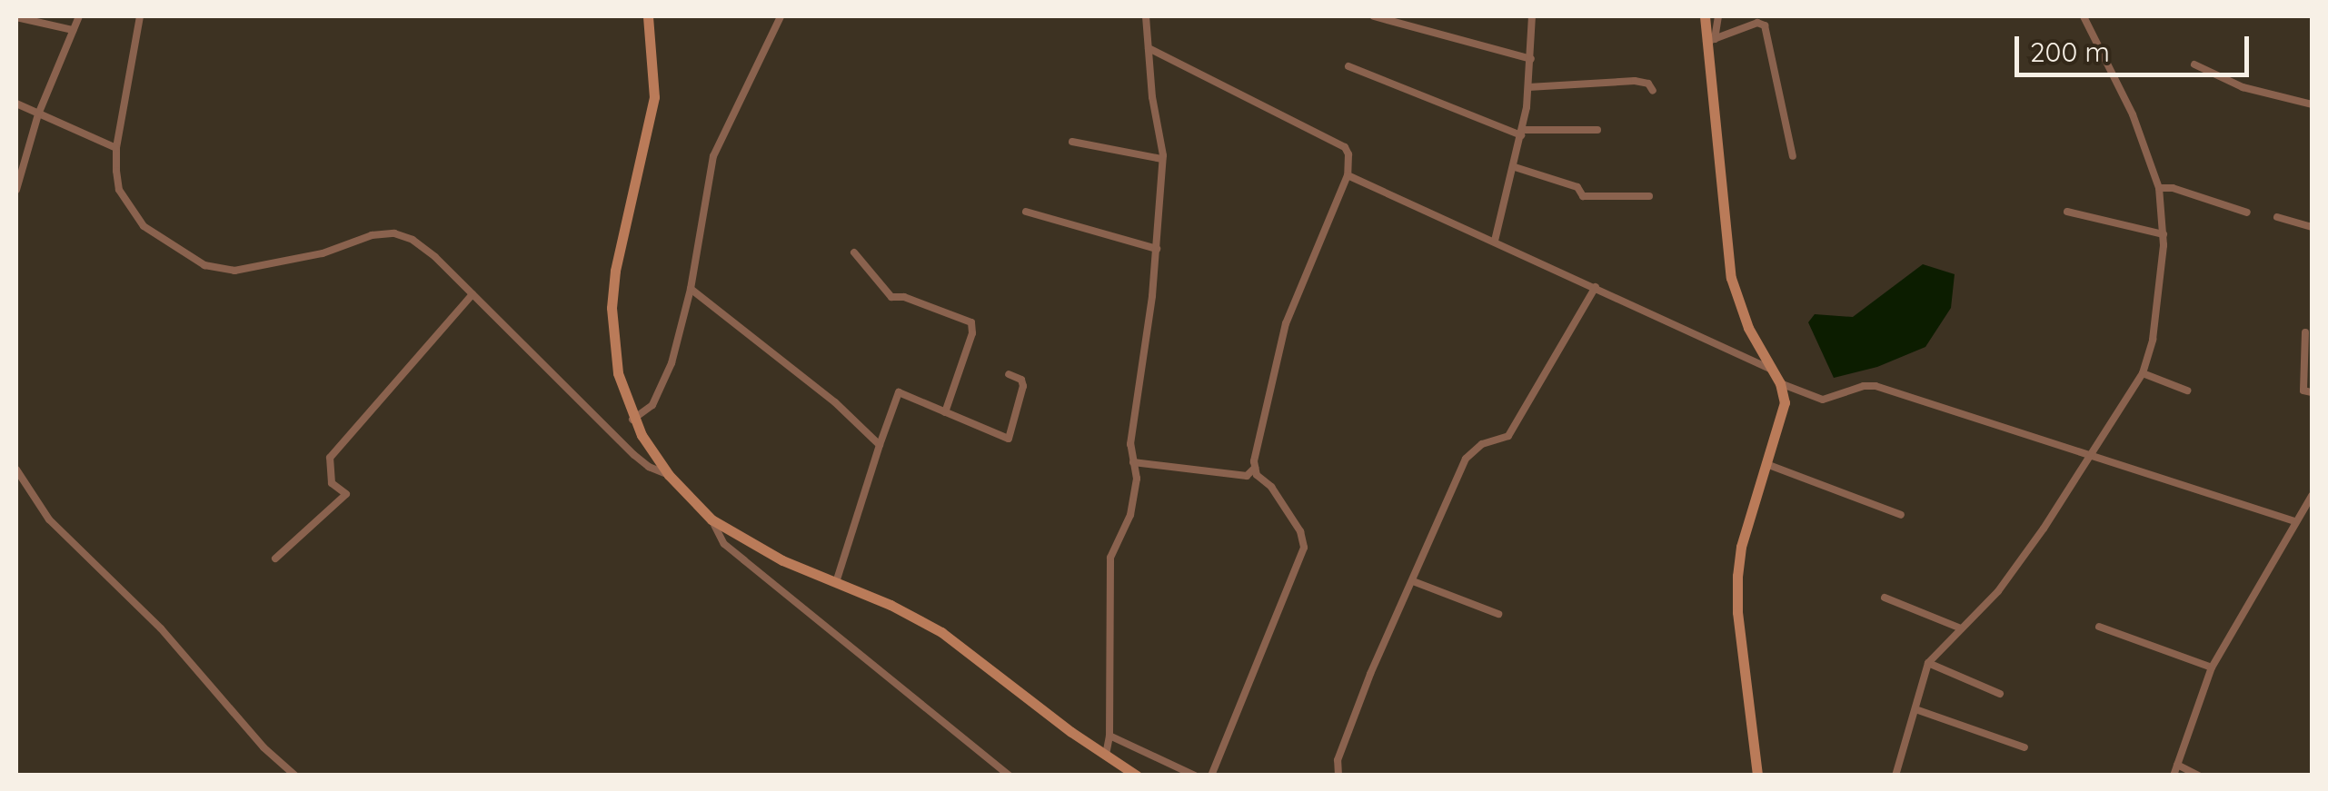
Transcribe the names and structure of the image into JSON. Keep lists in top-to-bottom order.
{
  "scale_bar": "200 m"
}
